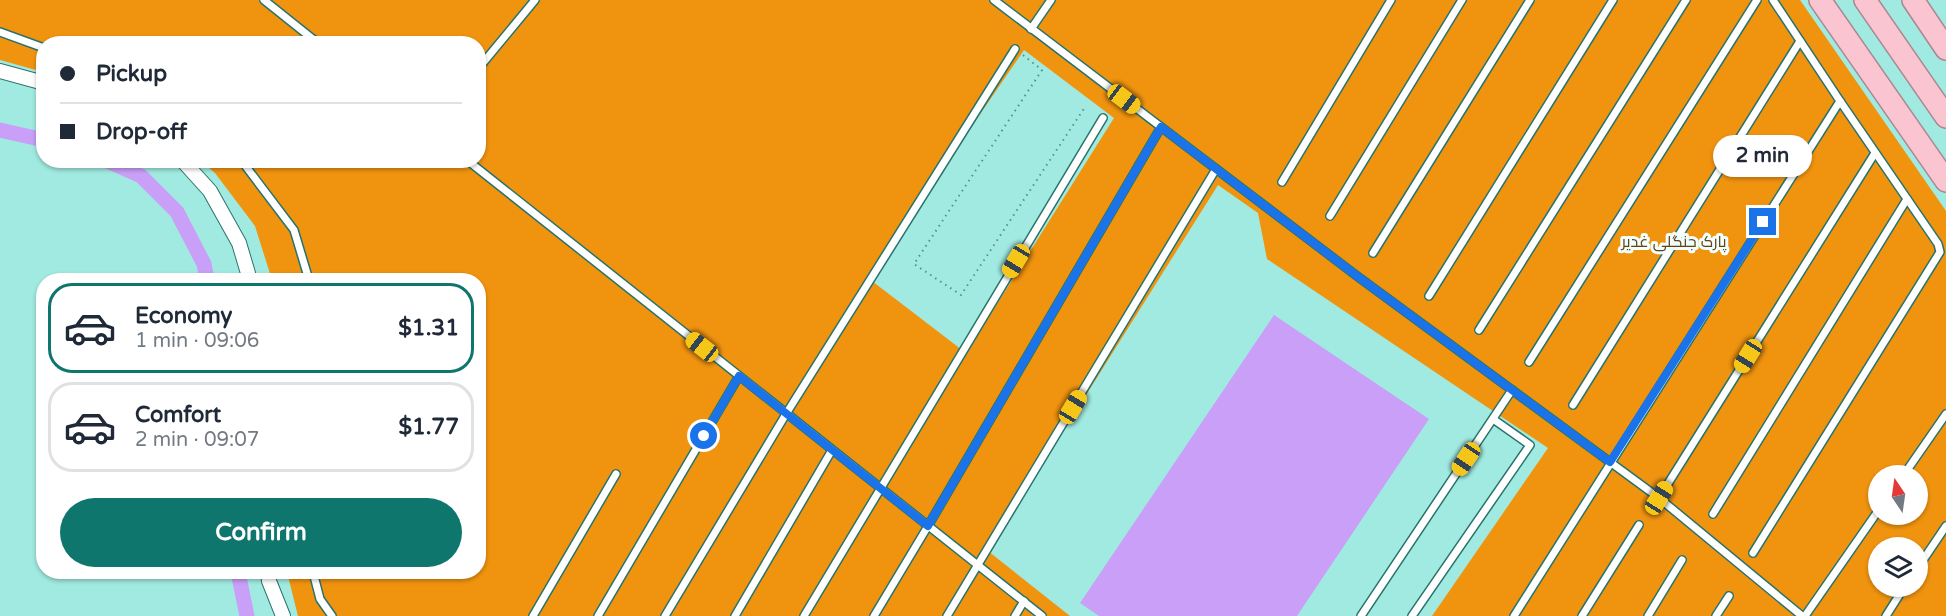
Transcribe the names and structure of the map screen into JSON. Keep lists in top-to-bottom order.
{
  "parks": ["پارک جنگلی غدیر"],
  "north": "top",
  "page": {
    "banner": ["Pickup", "Drop-off"],
    "bubble": "2 min",
    "list": [
      {
        "name": "Economy",
        "note": "1 min · 09:06",
        "value": "$1.31"
      },
      {
        "name": "Comfort",
        "note": "2 min · 09:07",
        "value": "$1.77"
      }
    ],
    "buttons": "Confirm"
  }
}
